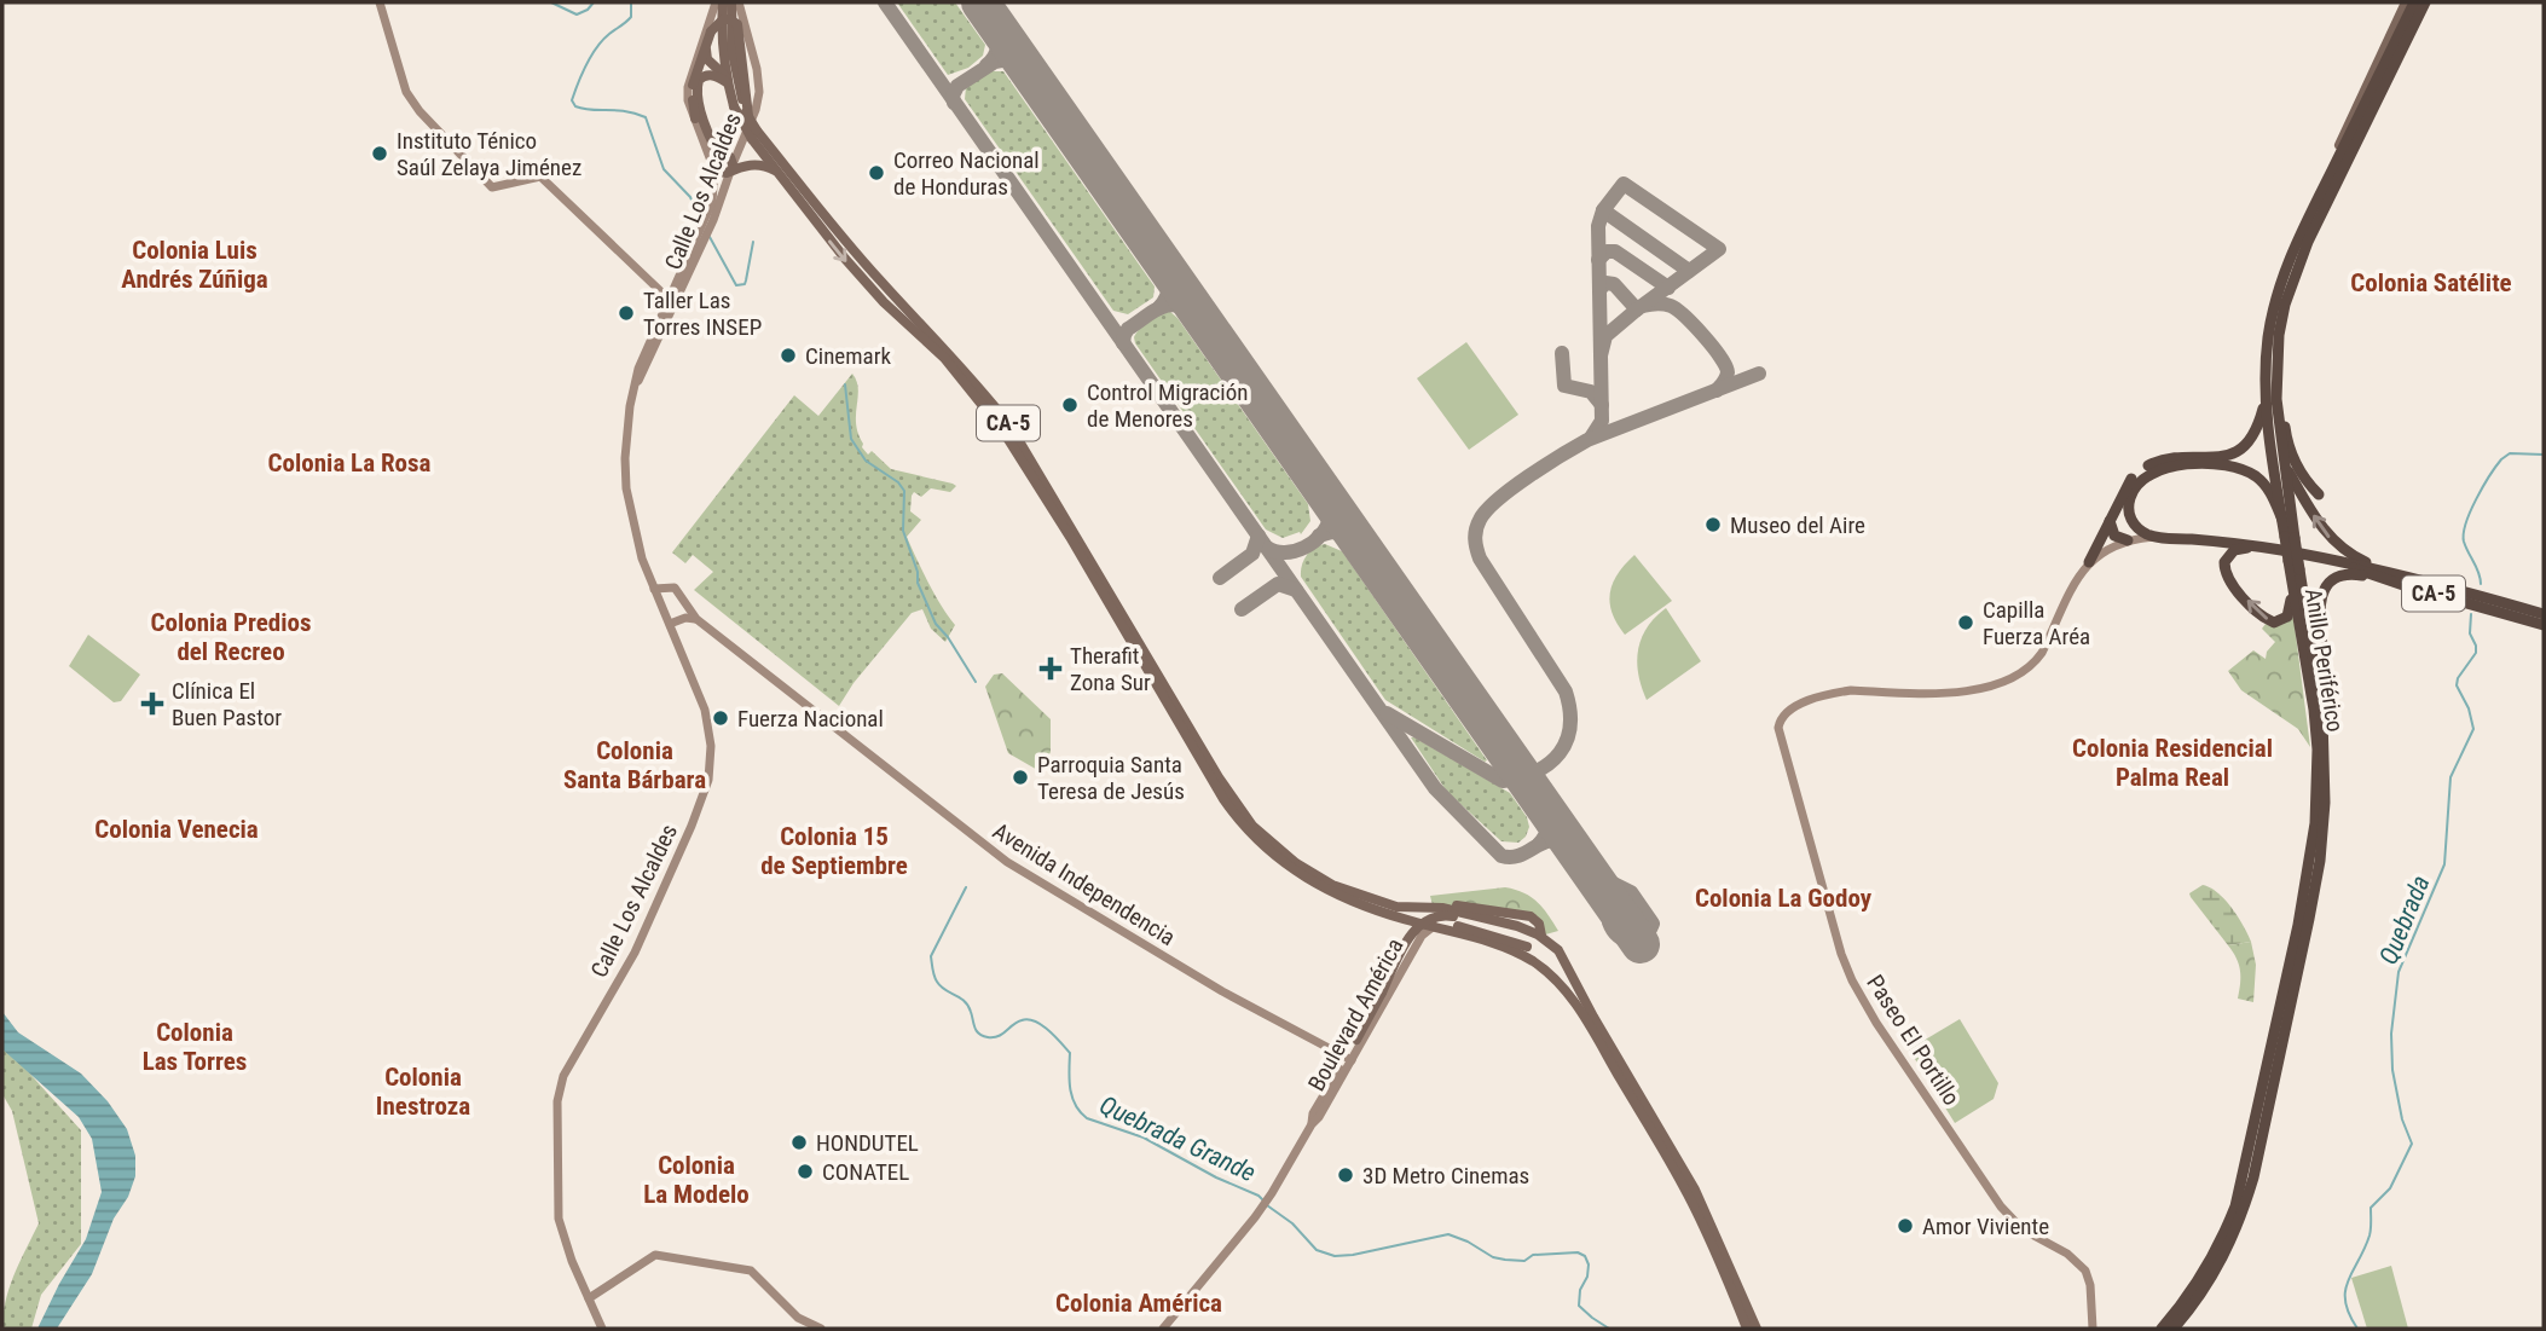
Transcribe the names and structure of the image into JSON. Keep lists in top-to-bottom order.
{
  "streets": {
    "highway": ["CA-5", "Anillo Periférico"],
    "main road": [
      "Calle Los Alcaldes",
      "Avenida Independencia",
      "Boulevard América",
      "Paseo El Portillo"
    ]
  },
  "crossings": [
    ["Calle Los Alcaldes", "Avenida Independencia"],
    ["CA-5", "Paseo El Portillo"],
    ["Avenida Independencia", "Boulevard América"]
  ],
  "districts": [
    "Colonia Luis Andrés Zúñiga",
    "Colonia Satélite",
    "Colonia La Rosa",
    "Colonia Predios del Recreo",
    "Colonia Residencial Palma Real",
    "Colonia Santa Bárbara",
    "Colonia Venecia",
    "Colonia 15 de Septiembre",
    "Colonia La Godoy",
    "Colonia Las Torres",
    "Colonia Inestroza",
    "Colonia La Modelo",
    "Colonia América"
  ],
  "water": ["Quebrada", "Quebrada Grande"],
  "places": {
    "other": [
      "Instituto Ténico Saúl Zelaya Jiménez",
      "Correo Nacional de Honduras",
      "Taller Las Torres INSEP",
      "Cinemark",
      "Control Migración de Menores",
      "Museo del Aire",
      "Capilla Fuerza Aréa",
      "Fuerza Nacional",
      "Parroquia Santa Teresa de Jesús",
      "HONDUTEL",
      "CONATEL",
      "3D Metro Cinemas",
      "Amor Viviente"
    ],
    "health": ["Therafit Zona Sur", "Clínica El Buen Pastor"]
  }
}
